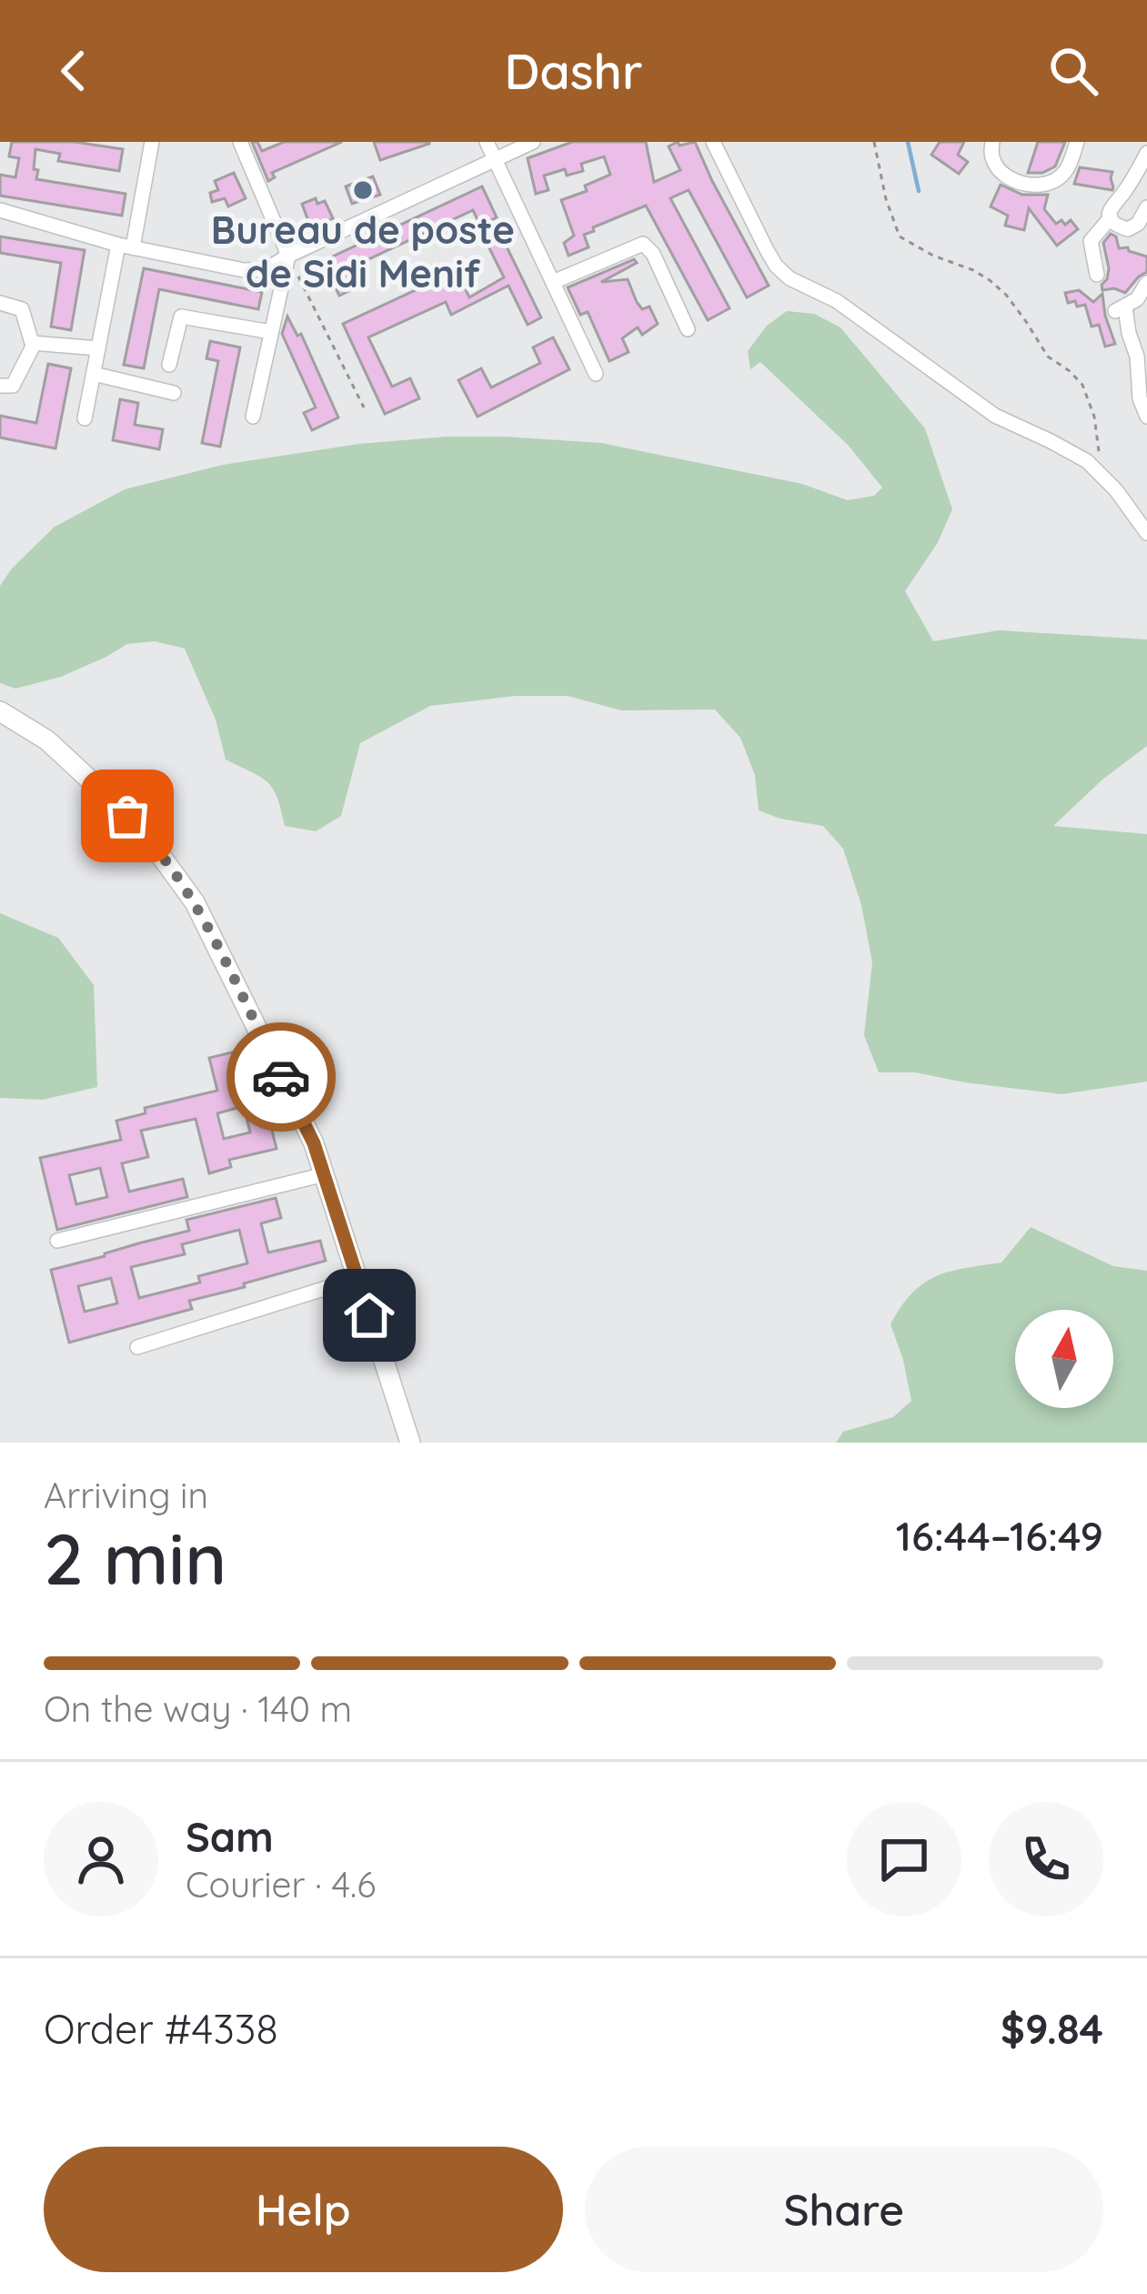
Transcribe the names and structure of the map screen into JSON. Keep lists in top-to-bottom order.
{
  "places": ["Bureau de poste de Sidi Menif"],
  "north": "top",
  "page": {
    "header": "Dashr",
    "heading": ["2 min", "Arriving in", "16:44–16:49"],
    "panel": [
      "Sam",
      "Courier · 4.6",
      "Order #4338",
      "$9.84"
    ],
    "bar": "On the way · 140 m",
    "buttons": ["Help", "Share"]
  }
}
